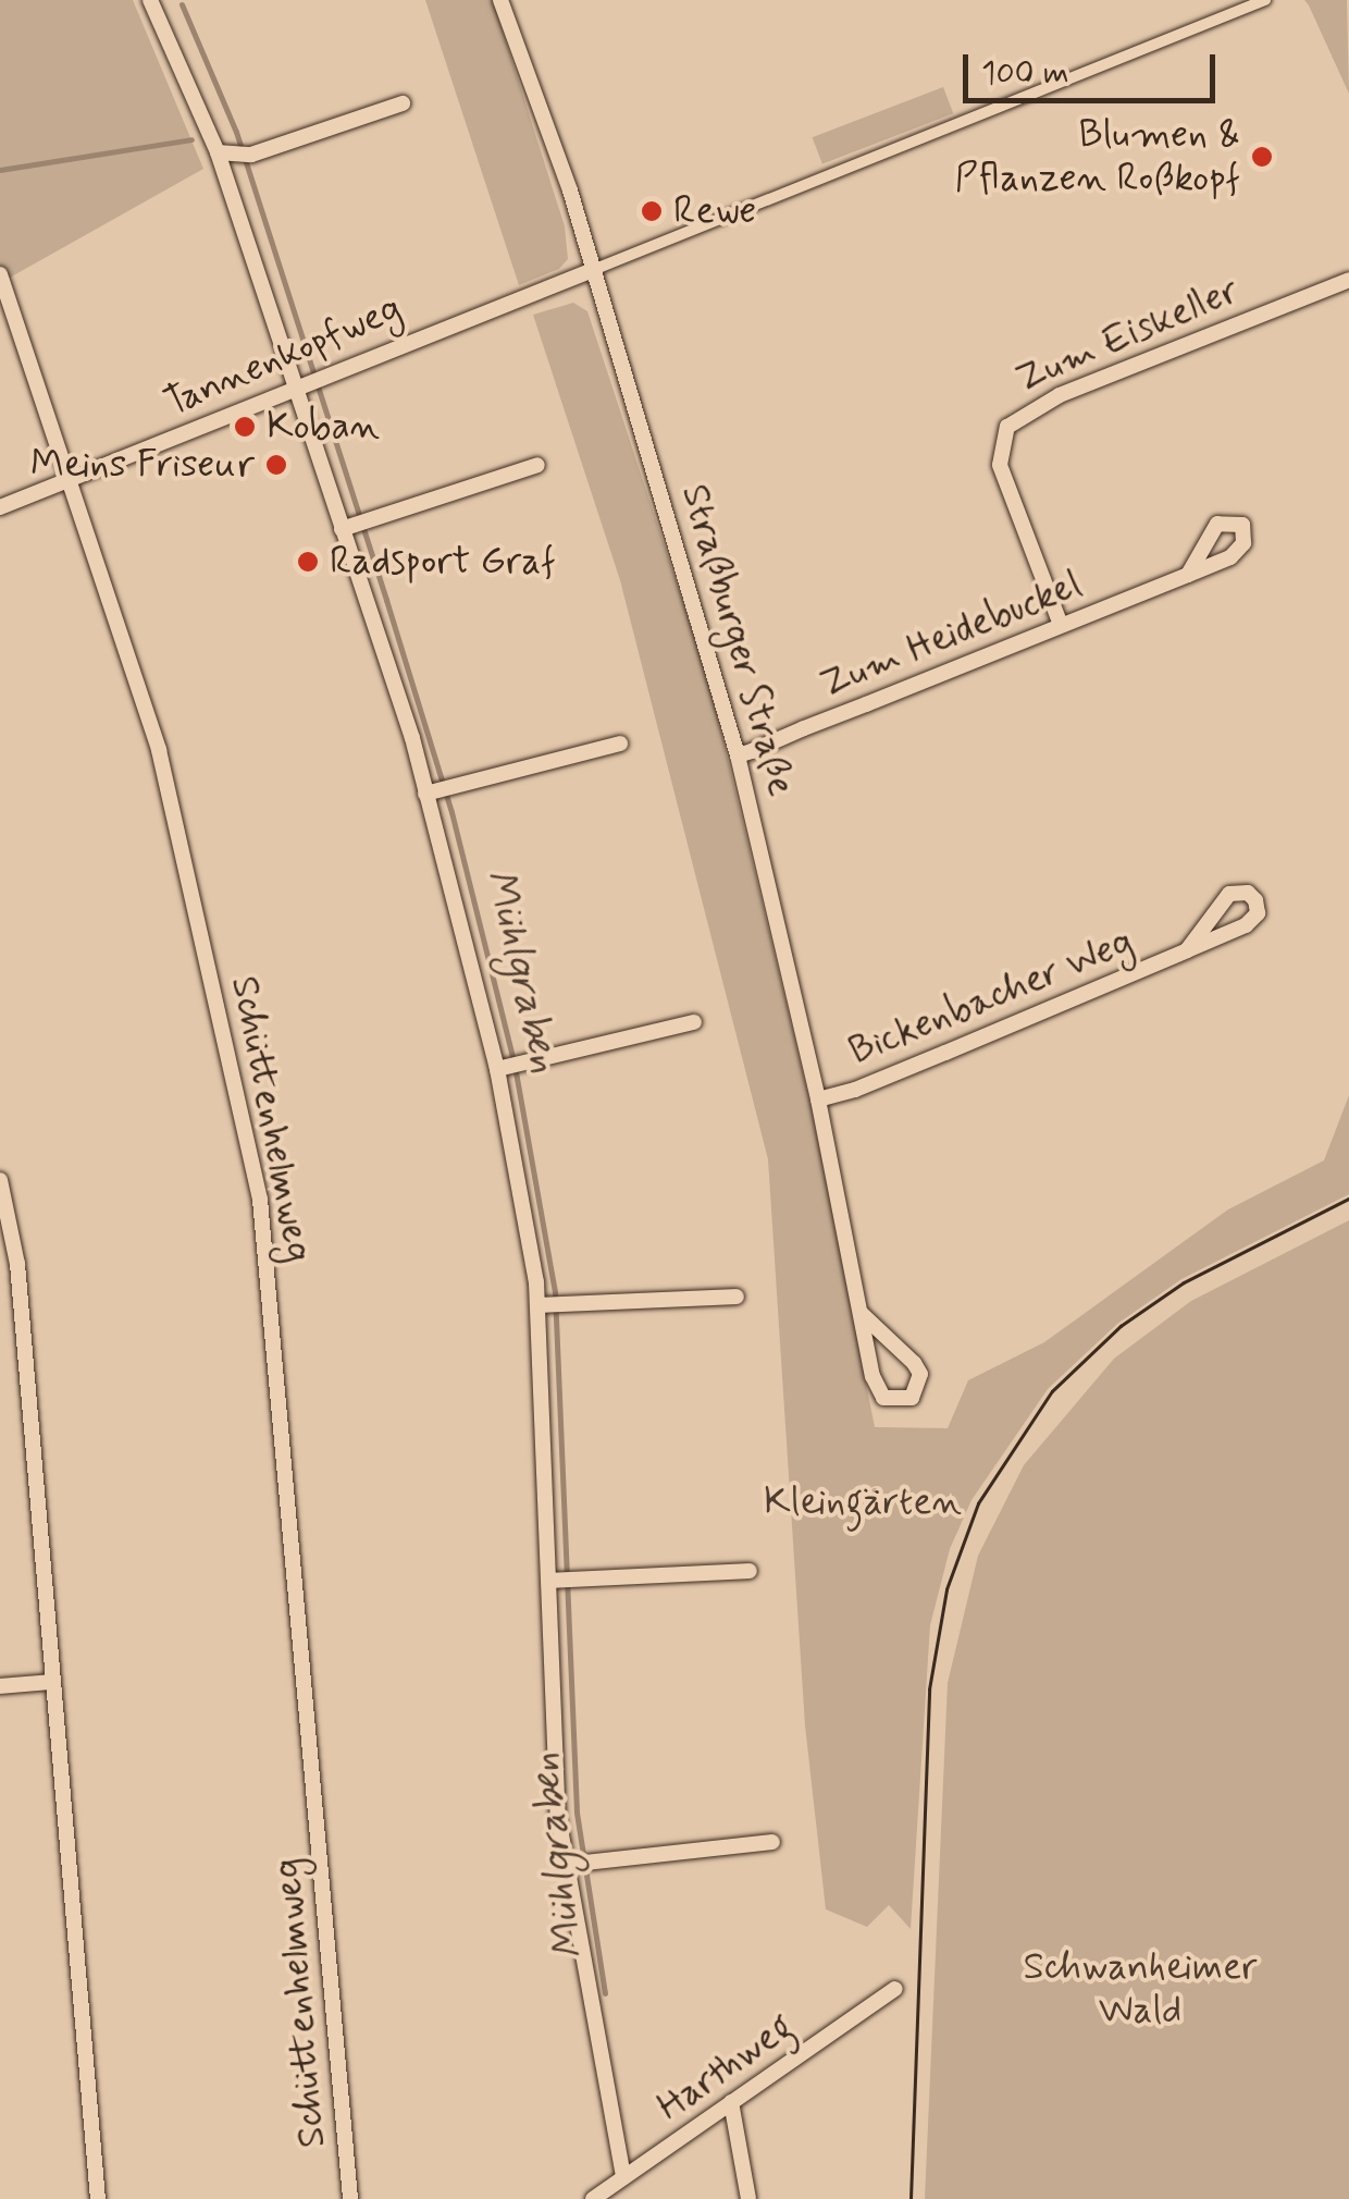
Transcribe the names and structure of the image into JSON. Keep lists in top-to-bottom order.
{
  "streets": {
    "street": [
      "Zum Eiskeller",
      "Tannenkopfweg",
      "Zum Heidebuckel",
      "Straßburger Straße",
      "Bickenbacher Weg",
      "Schüttenhelmweg",
      "Harthweg"
    ]
  },
  "crossings": [
    ["Zum Eiskeller", "Zum Heidebuckel"],
    ["Tannenkopfweg", "Straßburger Straße"],
    ["Tannenkopfweg", "Schüttenhelmweg"],
    ["Zum Heidebuckel", "Straßburger Straße"],
    ["Straßburger Straße", "Bickenbacher Weg"]
  ],
  "water": ["Mühlgraben"],
  "parks": ["Kleingärten", "Schwanheimer Wald"],
  "places": [
    "Blumen & Pflanzen Roßkopf",
    "Rewe",
    "Koban",
    "Meins Friseur",
    "Radsport Graf"
  ],
  "scale_bar": "100 m"
}
